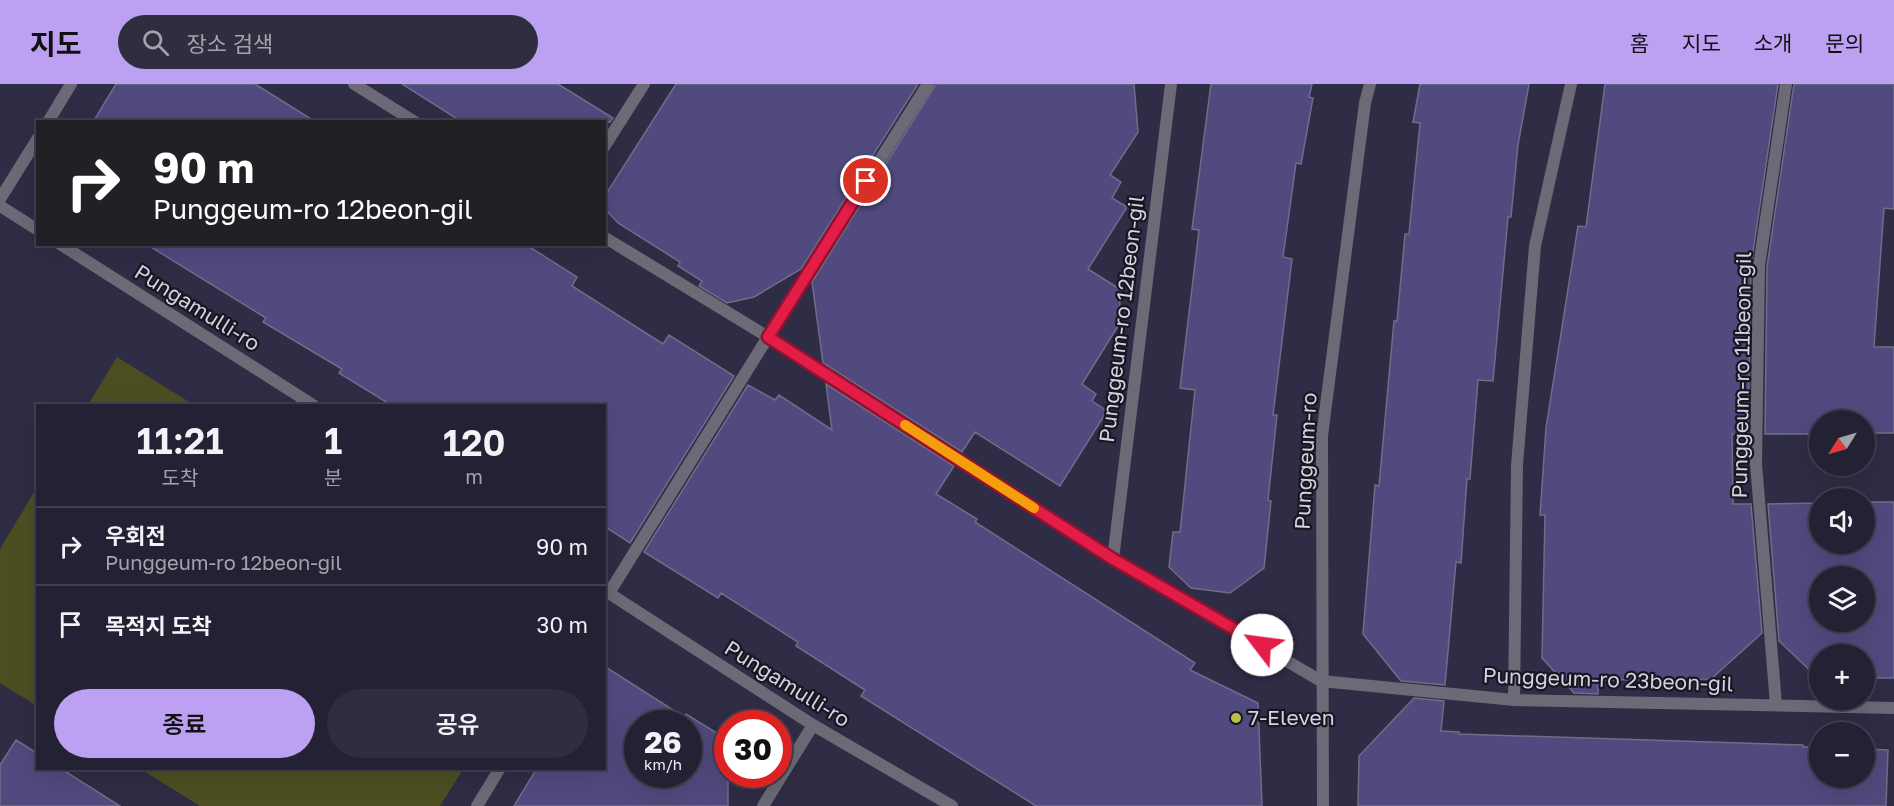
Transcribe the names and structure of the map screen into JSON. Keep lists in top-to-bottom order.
{
  "streets": {
    "street": [
      "Pungamulli-ro",
      "Punggeum-ro 12beon-gil",
      "Punggeum-ro 11beon-gil",
      "Punggeum-ro",
      "Punggeum-ro 23beon-gil"
    ]
  },
  "crossings": [
    ["Punggeum-ro 11beon-gil", "Punggeum-ro 23beon-gil"],
    ["Punggeum-ro", "Punggeum-ro 23beon-gil"]
  ],
  "places": ["7-Eleven"],
  "north": "bottom left",
  "page": {
    "header": "지도",
    "search": "장소 검색",
    "nav": [
      "홈",
      "지도",
      "소개",
      "문의"
    ],
    "turn": ["90 m", "Punggeum-ro 12beon-gil"],
    "eta": [
      "11:21",
      "도착",
      "1",
      "분",
      "120",
      "m"
    ],
    "map_buttons": ["+", "−"],
    "list": [
      {
        "name": "우회전",
        "note": "Punggeum-ro 12beon-gil",
        "value": "90 m"
      },
      {
        "name": "목적지 도착",
        "value": "30 m"
      }
    ],
    "buttons": ["종료", "공유"],
    "speed": "26 km/h",
    "limit": "30"
  }
}
